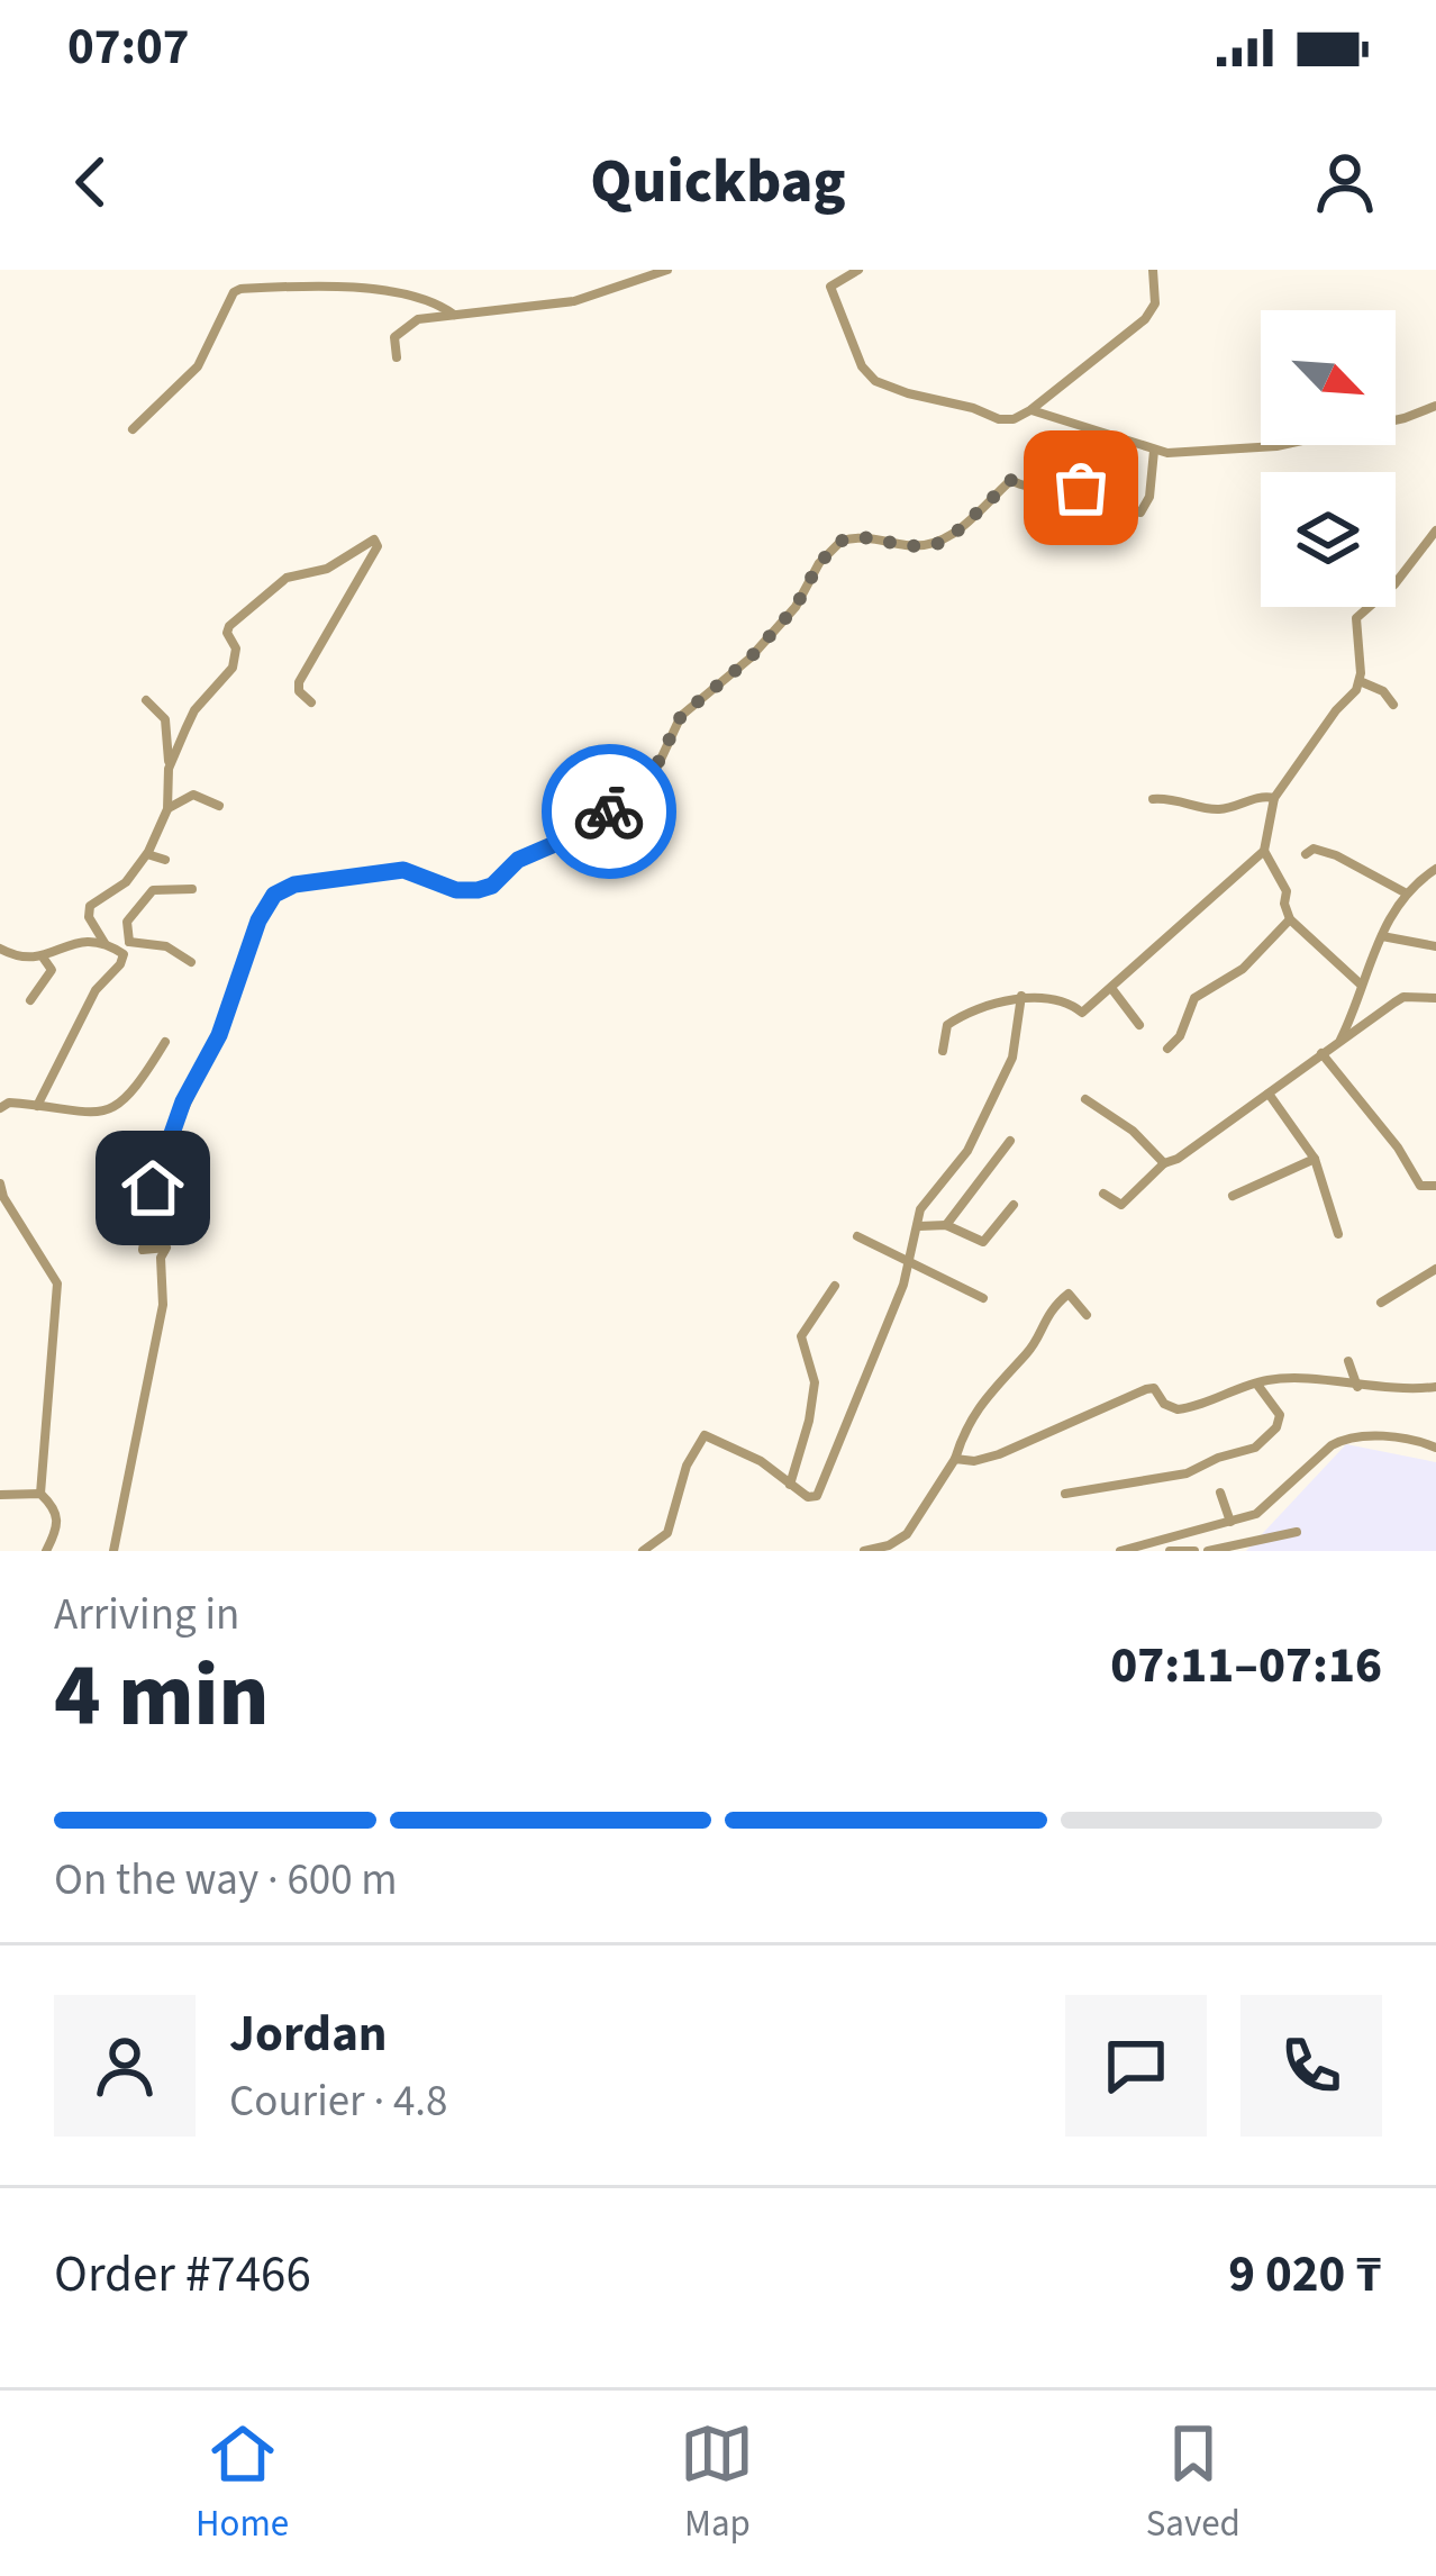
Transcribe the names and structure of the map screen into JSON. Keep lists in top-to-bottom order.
{
  "north": "bottom right",
  "page": {
    "status": "07:07",
    "header": "Quickbag",
    "heading": ["4 min", "Arriving in", "07:11–07:16"],
    "panel": [
      "Jordan",
      "Courier · 4.8",
      "Order #7466",
      "9 020 ₸"
    ],
    "bar": "On the way · 600 m",
    "tabs": ["Home", "Map", "Saved"]
  }
}
